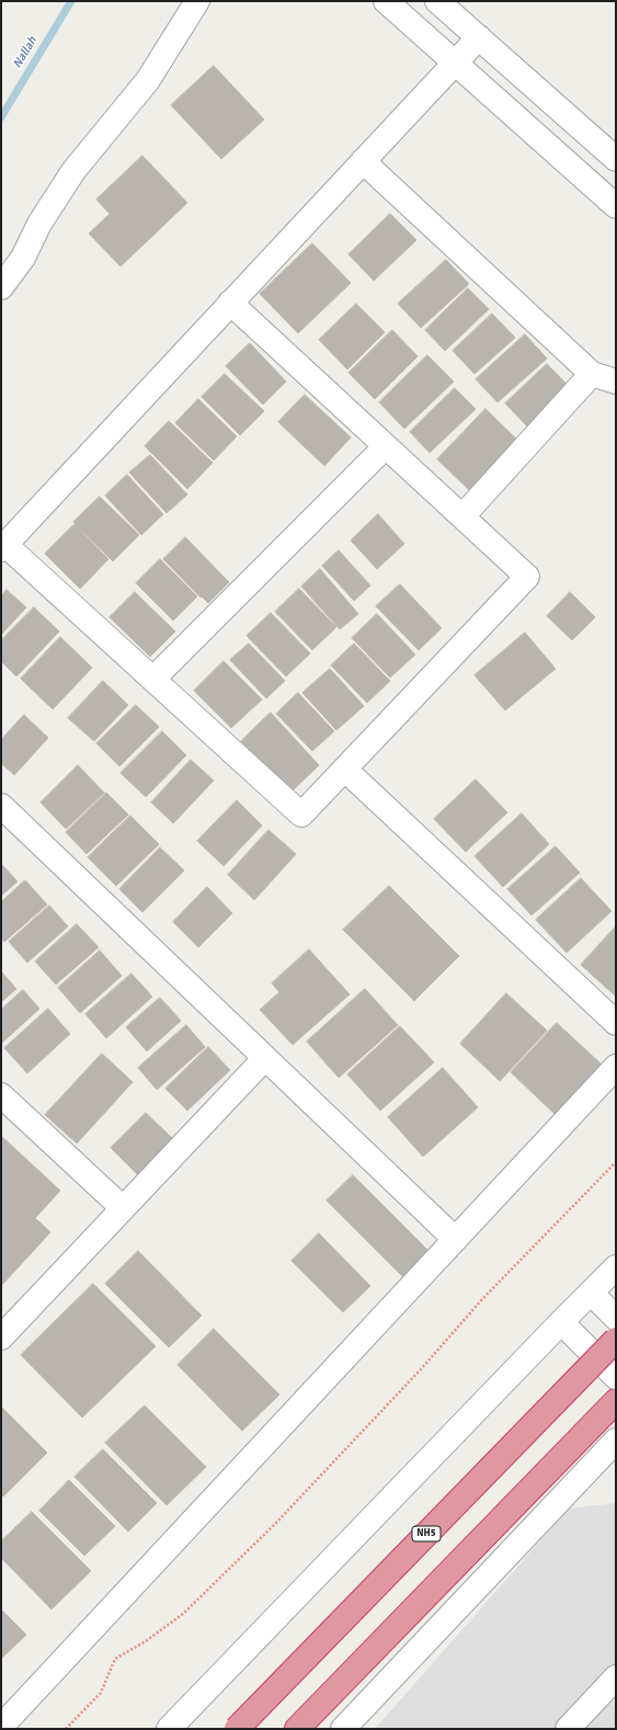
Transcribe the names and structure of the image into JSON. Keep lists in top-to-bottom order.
{
  "streets": {
    "highway": ["NH5"]
  },
  "water": ["Nallah"]
}
